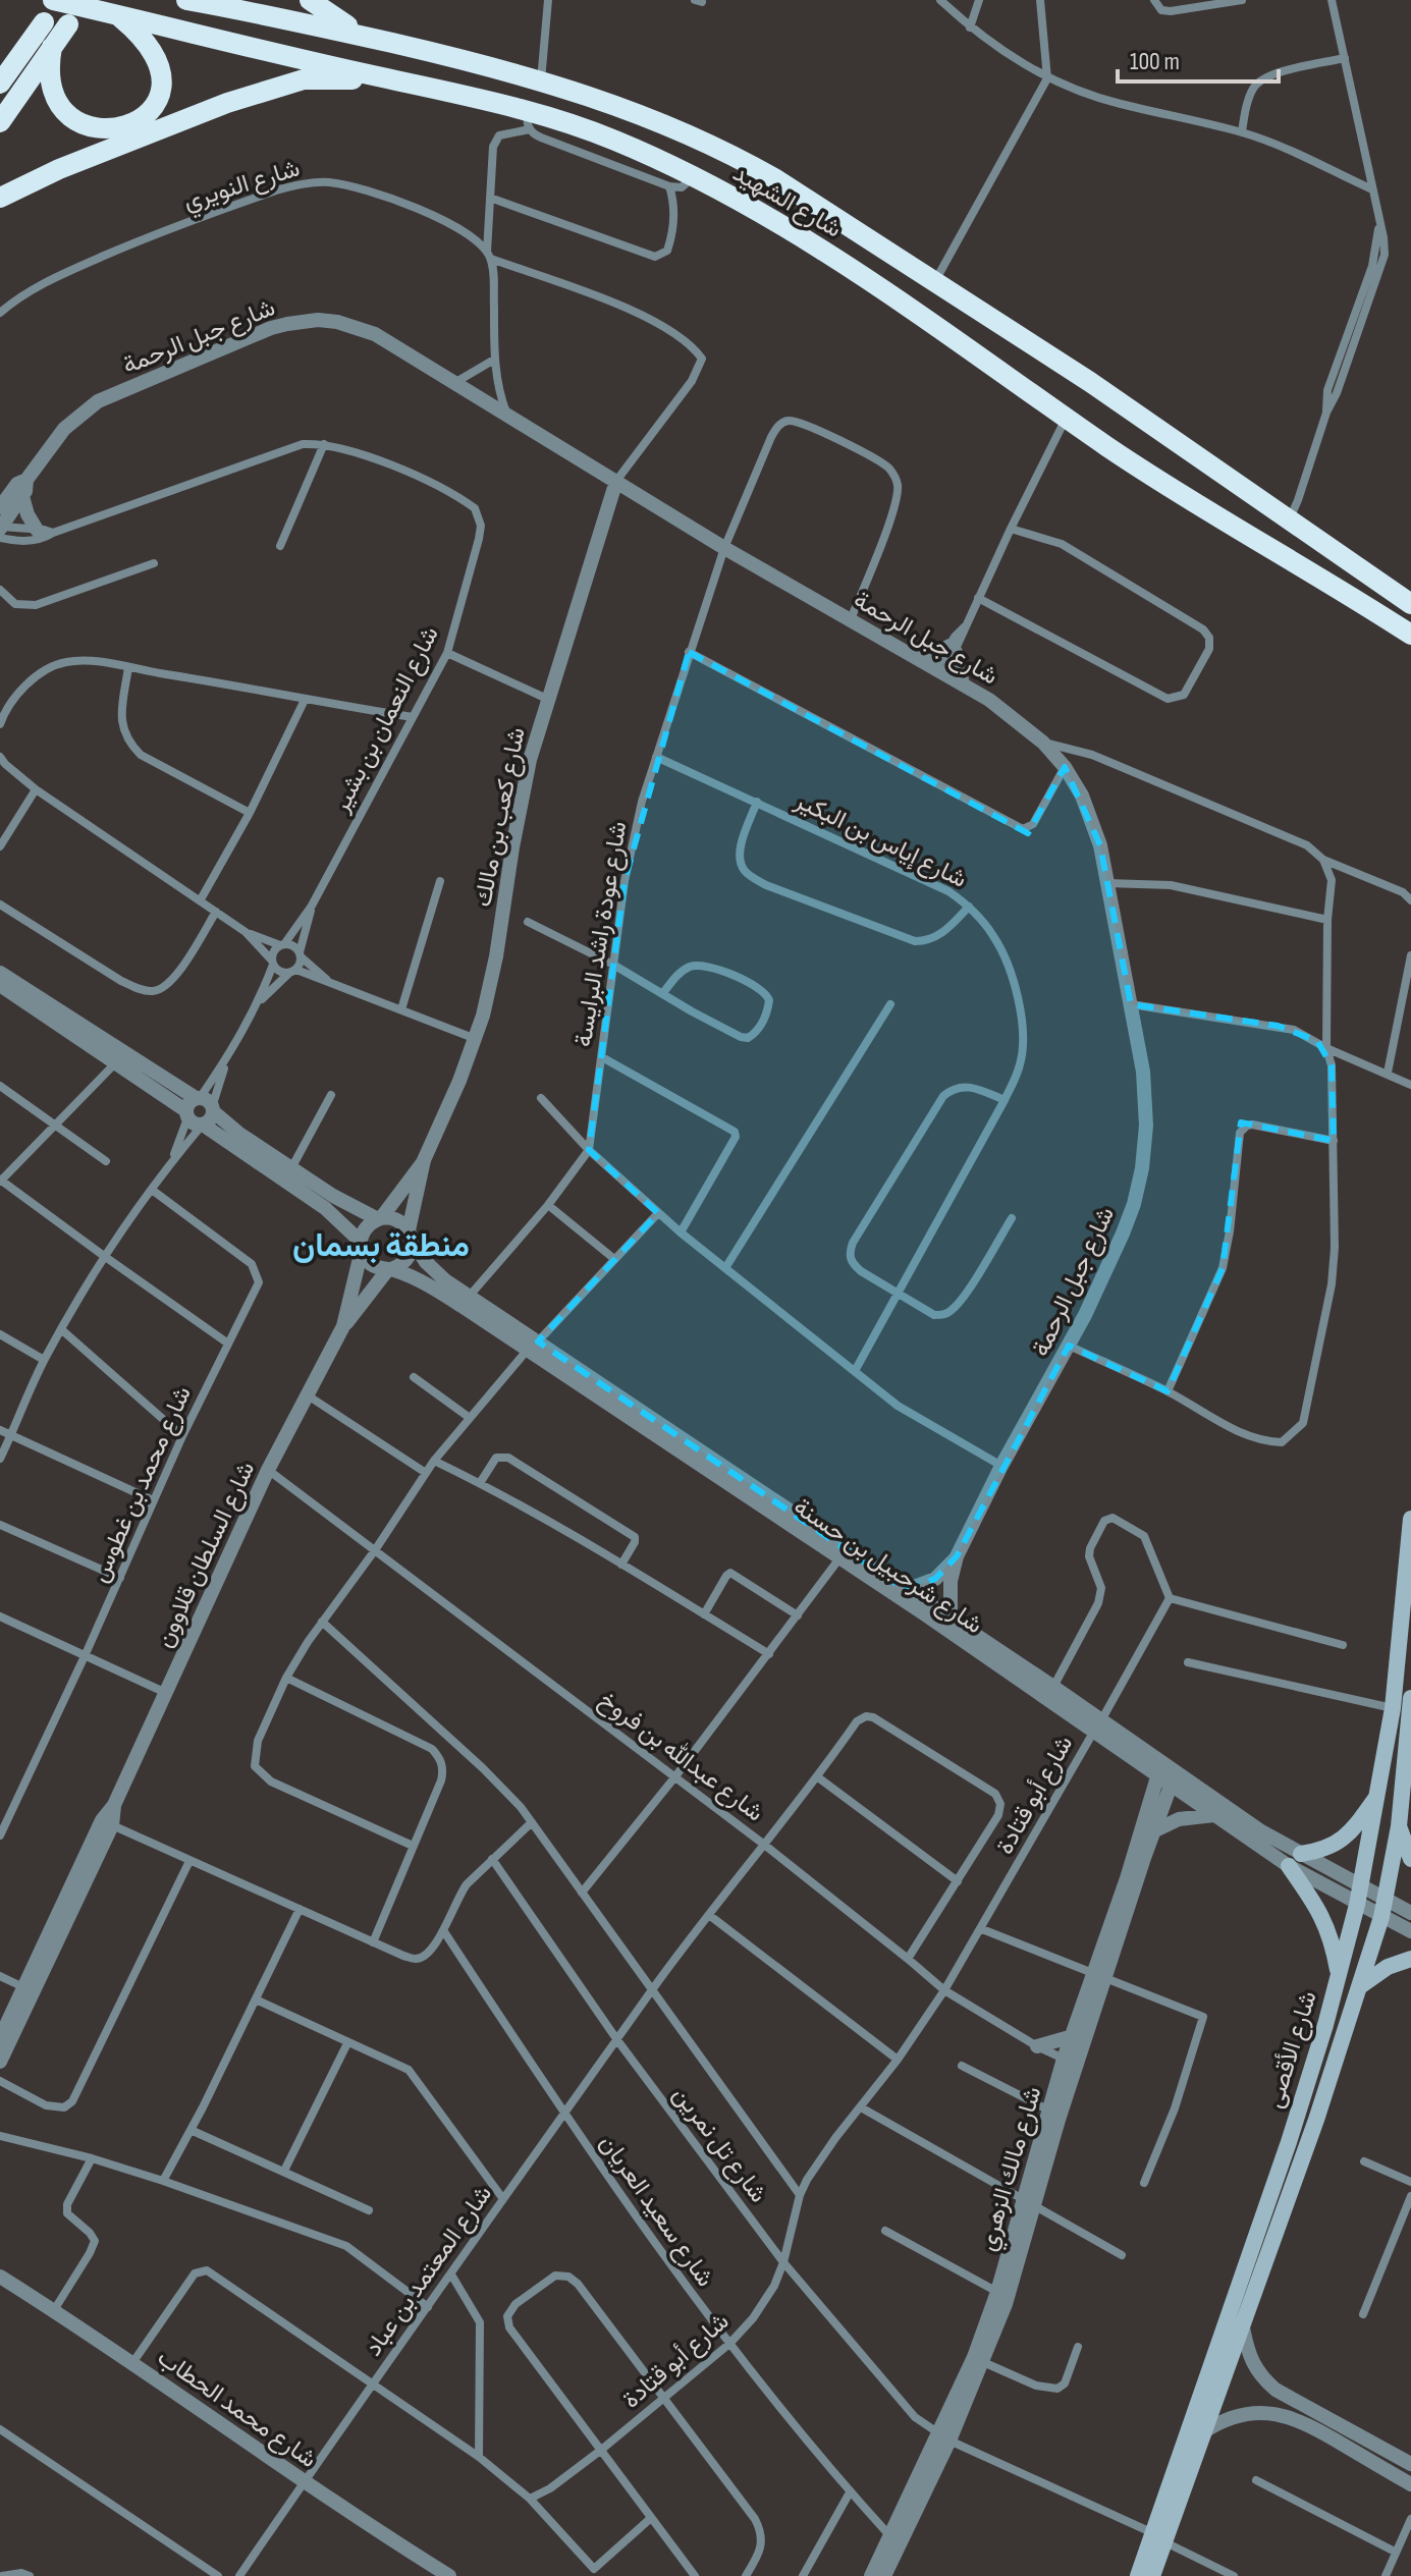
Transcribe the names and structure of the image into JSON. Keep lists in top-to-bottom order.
{
  "streets": {
    "highway": ["شارع الشهيد"],
    "main road": ["شارع الأقصى"],
    "street": [
      "شارع النويري",
      "شارع جبل الرحمة",
      "شارع النعمان بن بشير",
      "شارع كعب بن مالك",
      "شارع إياس بن البكير",
      "شارع عودة راشد البرايسة",
      "شارع محمد بن غطوس",
      "شارع السلطان قلاوون",
      "شارع شرحبيل بن حسنة",
      "شارع عبدالله بن فروخ",
      "شارع أبو قتادة",
      "شارع تل نمرين",
      "شارع مالك الزهري",
      "شارع سعيد العريان",
      "شارع المعتمد بن عباد",
      "شارع محمد الحطاب"
    ]
  },
  "crossings": [
    ["شارع النويري", "شارع جبل الرحمة"],
    ["شارع النويري", "شارع كعب بن مالك"],
    ["شارع جبل الرحمة", "شارع النعمان بن بشير"],
    ["شارع جبل الرحمة", "شارع كعب بن مالك"],
    ["شارع جبل الرحمة", "شارع عودة راشد البرايسة"],
    ["شارع جبل الرحمة", "شارع شرحبيل بن حسنة"],
    ["شارع كعب بن مالك", "شارع السلطان قلاوون"],
    ["شارع كعب بن مالك", "شارع شرحبيل بن حسنة"],
    ["شارع إياس بن البكير", "شارع عودة راشد البرايسة"],
    ["شارع عودة راشد البرايسة", "شارع شرحبيل بن حسنة"],
    ["شارع السلطان قلاوون", "شارع شرحبيل بن حسنة"],
    ["شارع السلطان قلاوون", "شارع عبدالله بن فروخ"],
    ["شارع شرحبيل بن حسنة", "شارع أبو قتادة"],
    ["شارع شرحبيل بن حسنة", "شارع الأقصى"],
    ["شارع شرحبيل بن حسنة", "شارع مالك الزهري"],
    ["شارع عبدالله بن فروخ", "شارع أبو قتادة"],
    ["شارع عبدالله بن فروخ", "شارع مالك الزهري"],
    ["شارع عبدالله بن فروخ", "شارع المعتمد بن عباد"],
    ["شارع أبو قتادة", "شارع تل نمرين"],
    ["شارع أبو قتادة", "شارع سعيد العريان"],
    ["شارع الأقصى", "شارع تل نمرين"],
    ["شارع تل نمرين", "شارع مالك الزهري"],
    ["شارع تل نمرين", "شارع المعتمد بن عباد"],
    ["شارع مالك الزهري", "شارع سعيد العريان"],
    ["شارع سعيد العريان", "شارع المعتمد بن عباد"],
    ["شارع المعتمد بن عباد", "شارع محمد الحطاب"]
  ],
  "districts": ["منطقة بسمان"],
  "scale_bar": "100 m"
}
